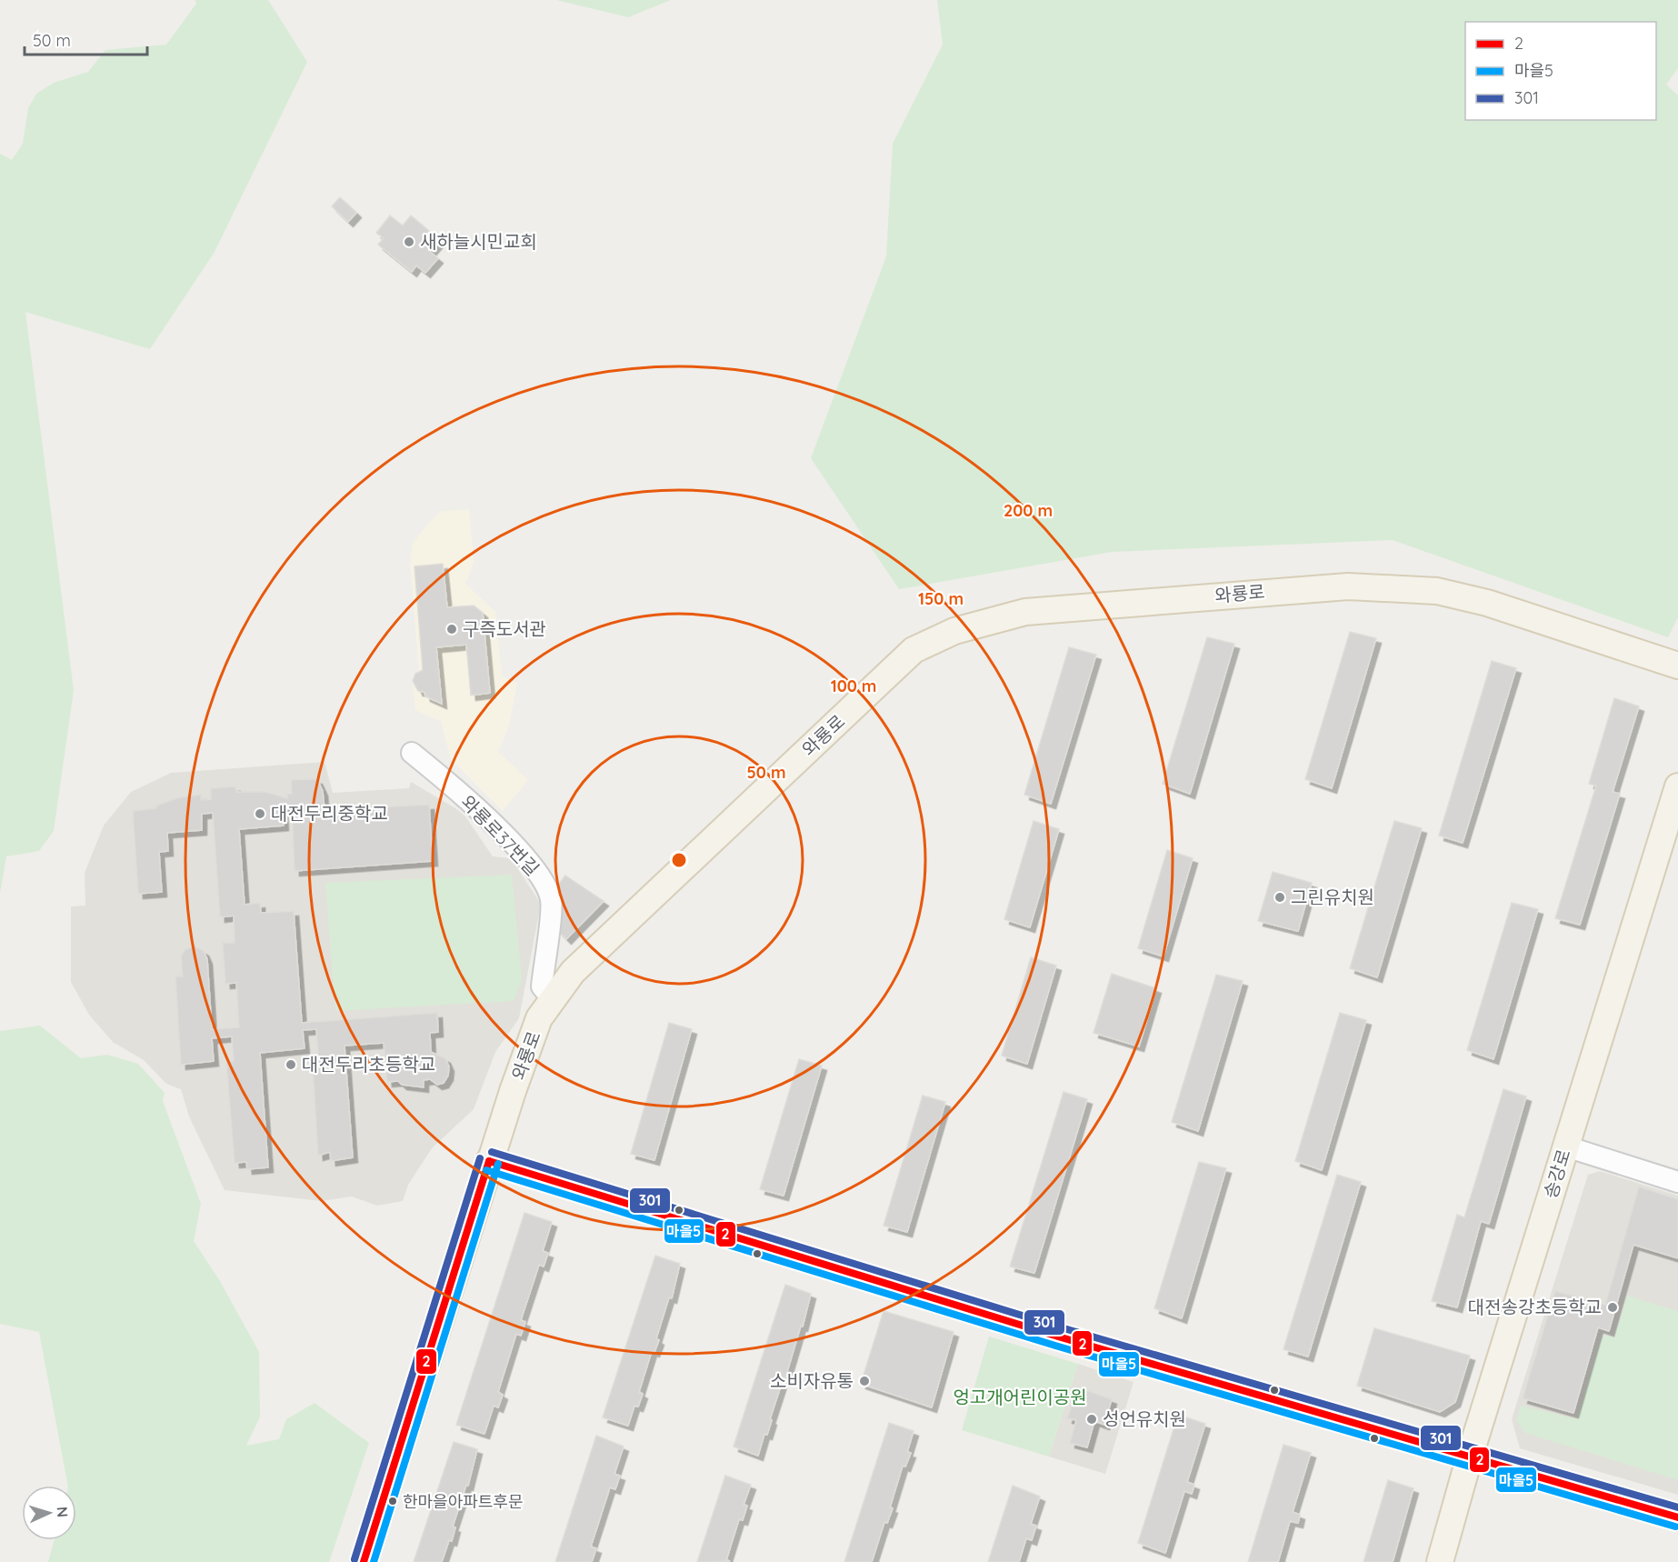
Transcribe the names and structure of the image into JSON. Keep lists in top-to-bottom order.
{
  "streets": {
    "main road": ["와룡로", "송강로"],
    "street": ["와룡로37번길"]
  },
  "crossings": [
    ["와룡로", "와룡로37번길"]
  ],
  "parks": ["엉고개어린이공원"],
  "places": [
    "새하늘시민교회",
    "구즉도서관",
    "대전두리중학교",
    "그린유치원",
    "대전두리초등학교",
    "대전송강초등학교",
    "소비자유통",
    "성언유치원",
    "한마을아파트후문"
  ],
  "lines": ["transit line 301", "transit line 2", "transit line 마을5"],
  "legend": ["2", "마을5", "301"],
  "scale_bar": "50 m",
  "north": "right",
  "rings": [
    "200 m",
    "150 m",
    "100 m",
    "50 m"
  ]
}
